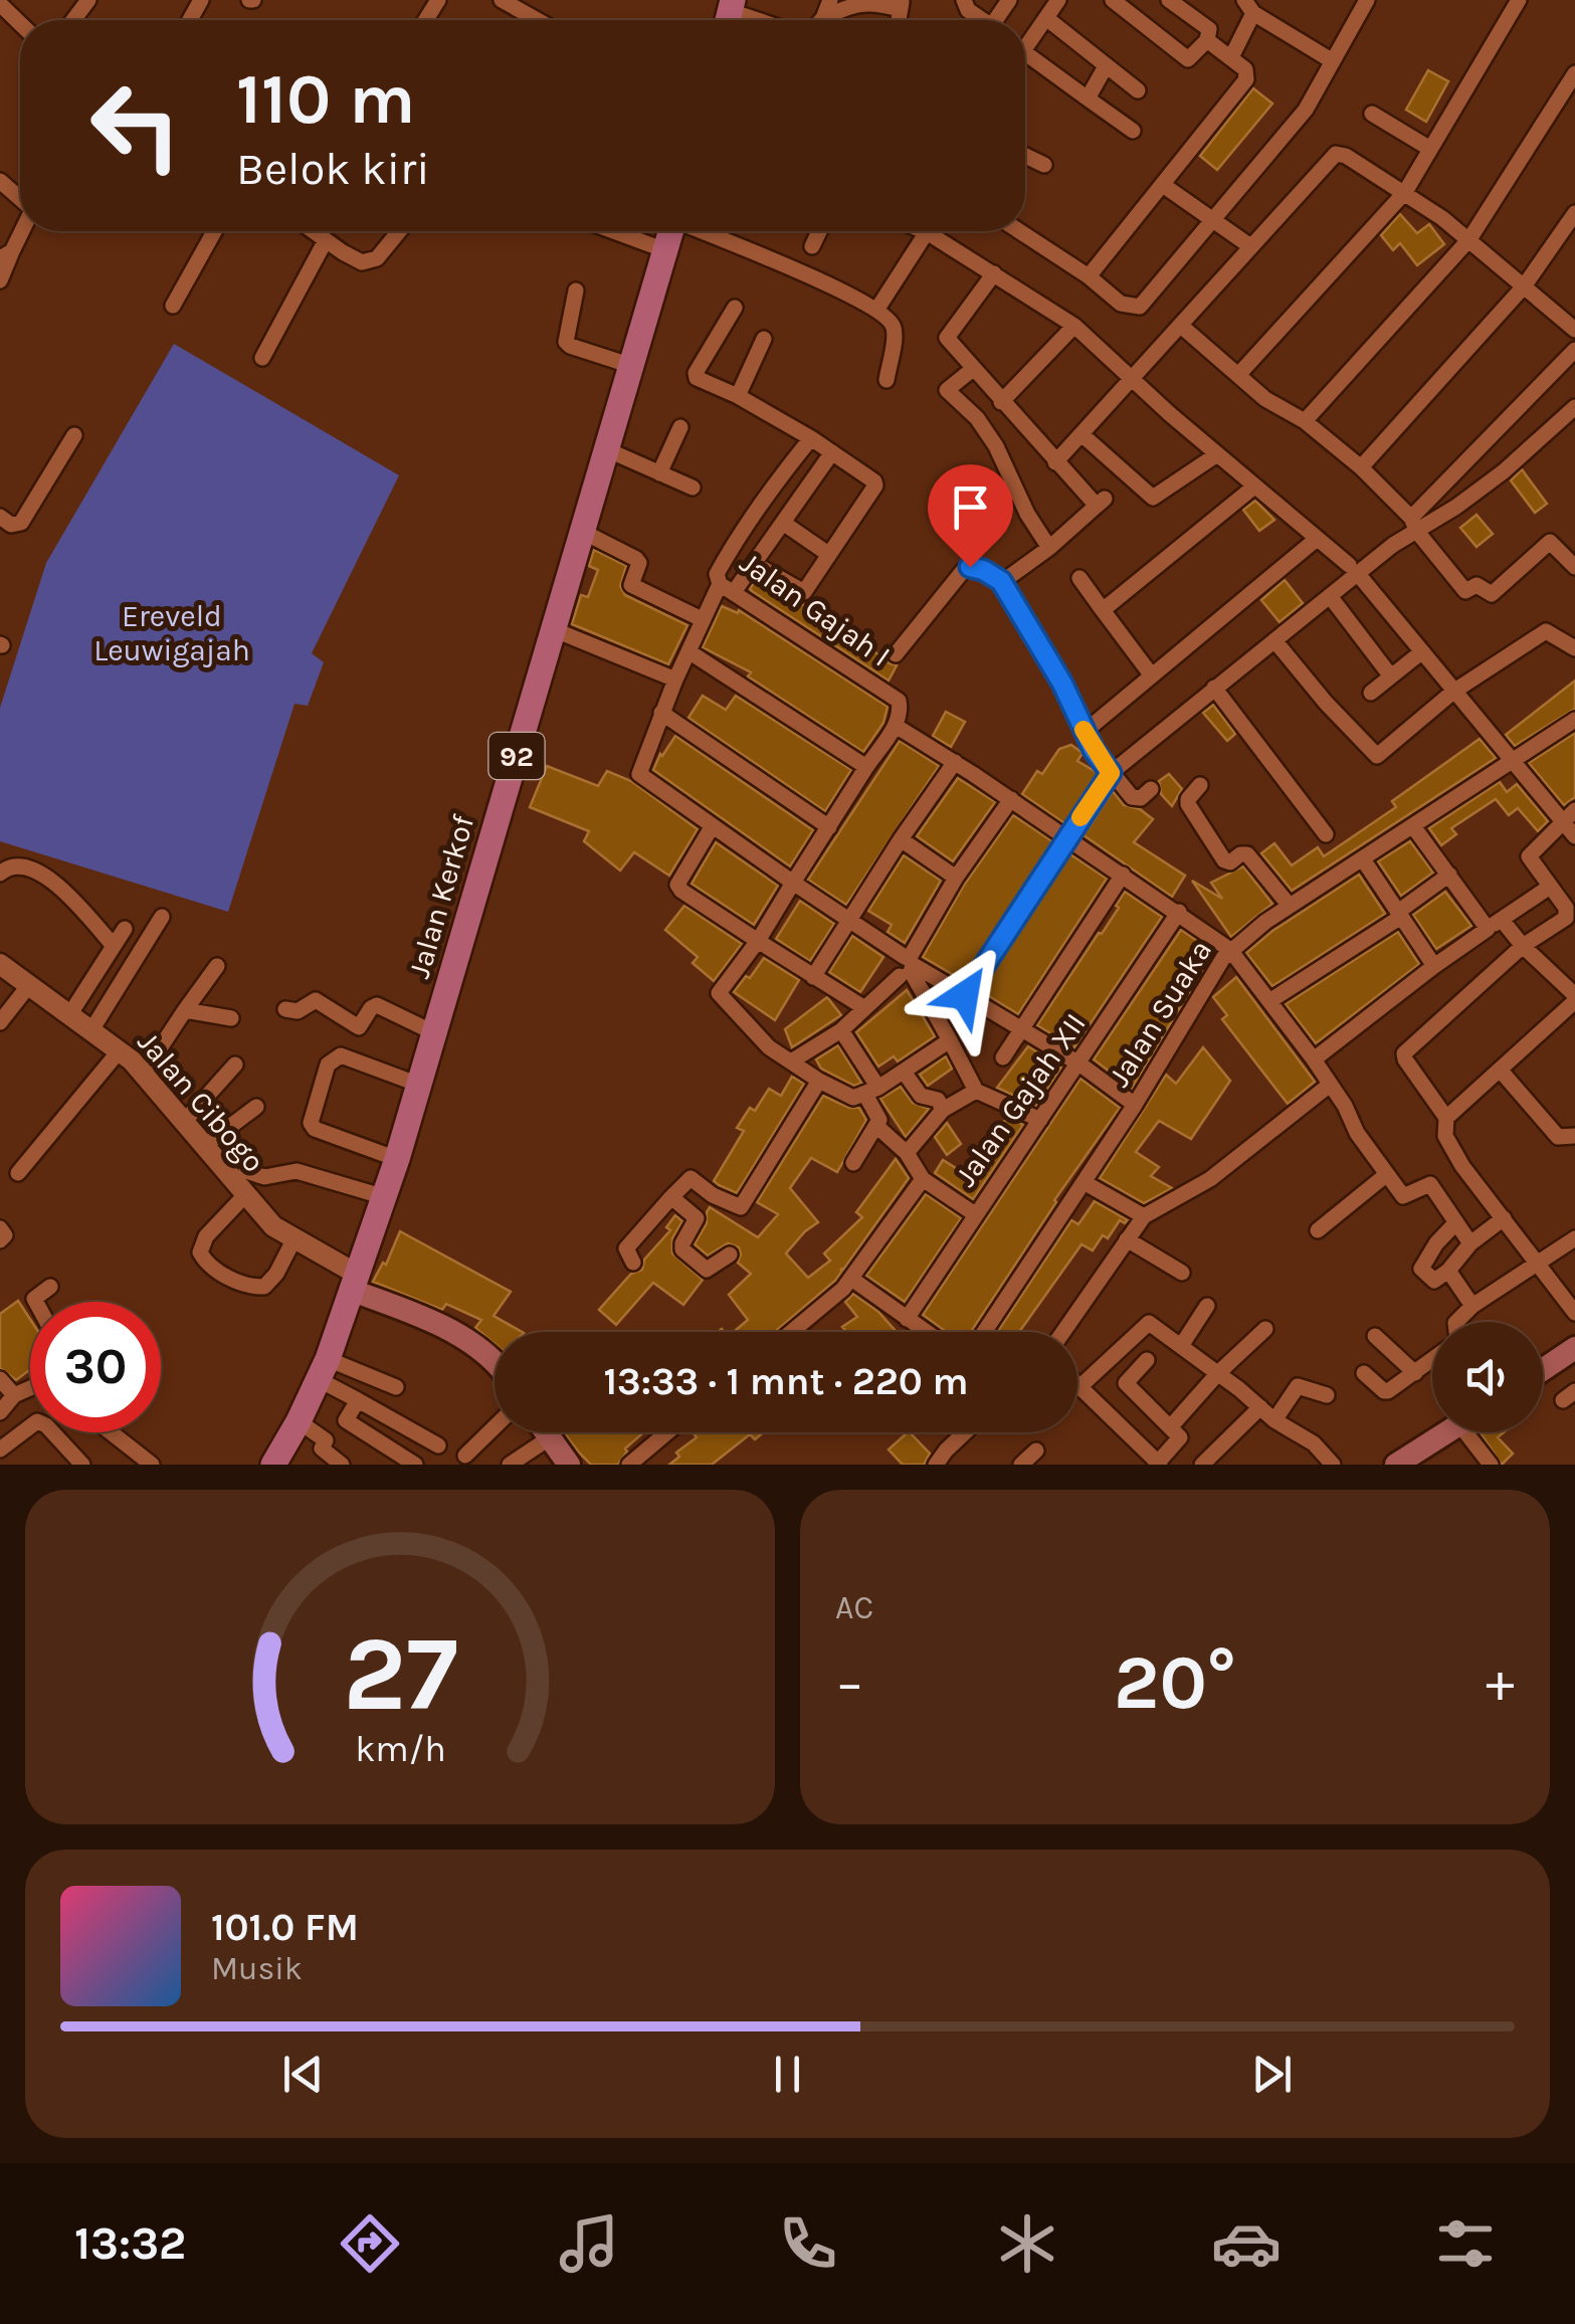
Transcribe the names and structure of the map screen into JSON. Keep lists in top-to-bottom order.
{
  "streets": {
    "main road": ["92", "Jalan Kerkof"],
    "street": [
      "Jalan Gajah I",
      "Jalan Suaka",
      "Jalan Gajah XII",
      "Jalan Cibogo"
    ]
  },
  "crossings": [
    ["Jalan Kerkof", "Jalan Cibogo"]
  ],
  "parks": ["Ereveld Leuwigajah"],
  "page": {
    "turn": ["110 m", "Belok kiri"],
    "limit": "30",
    "trip": "13:33 · 1 mnt · 220 m",
    "tile": "AC",
    "heat": ["−", "20°", "+"],
    "song": ["101.0 FM", "Musik"],
    "tabs": "13:32",
    "gauge": ["27", "km/h"]
  }
}
